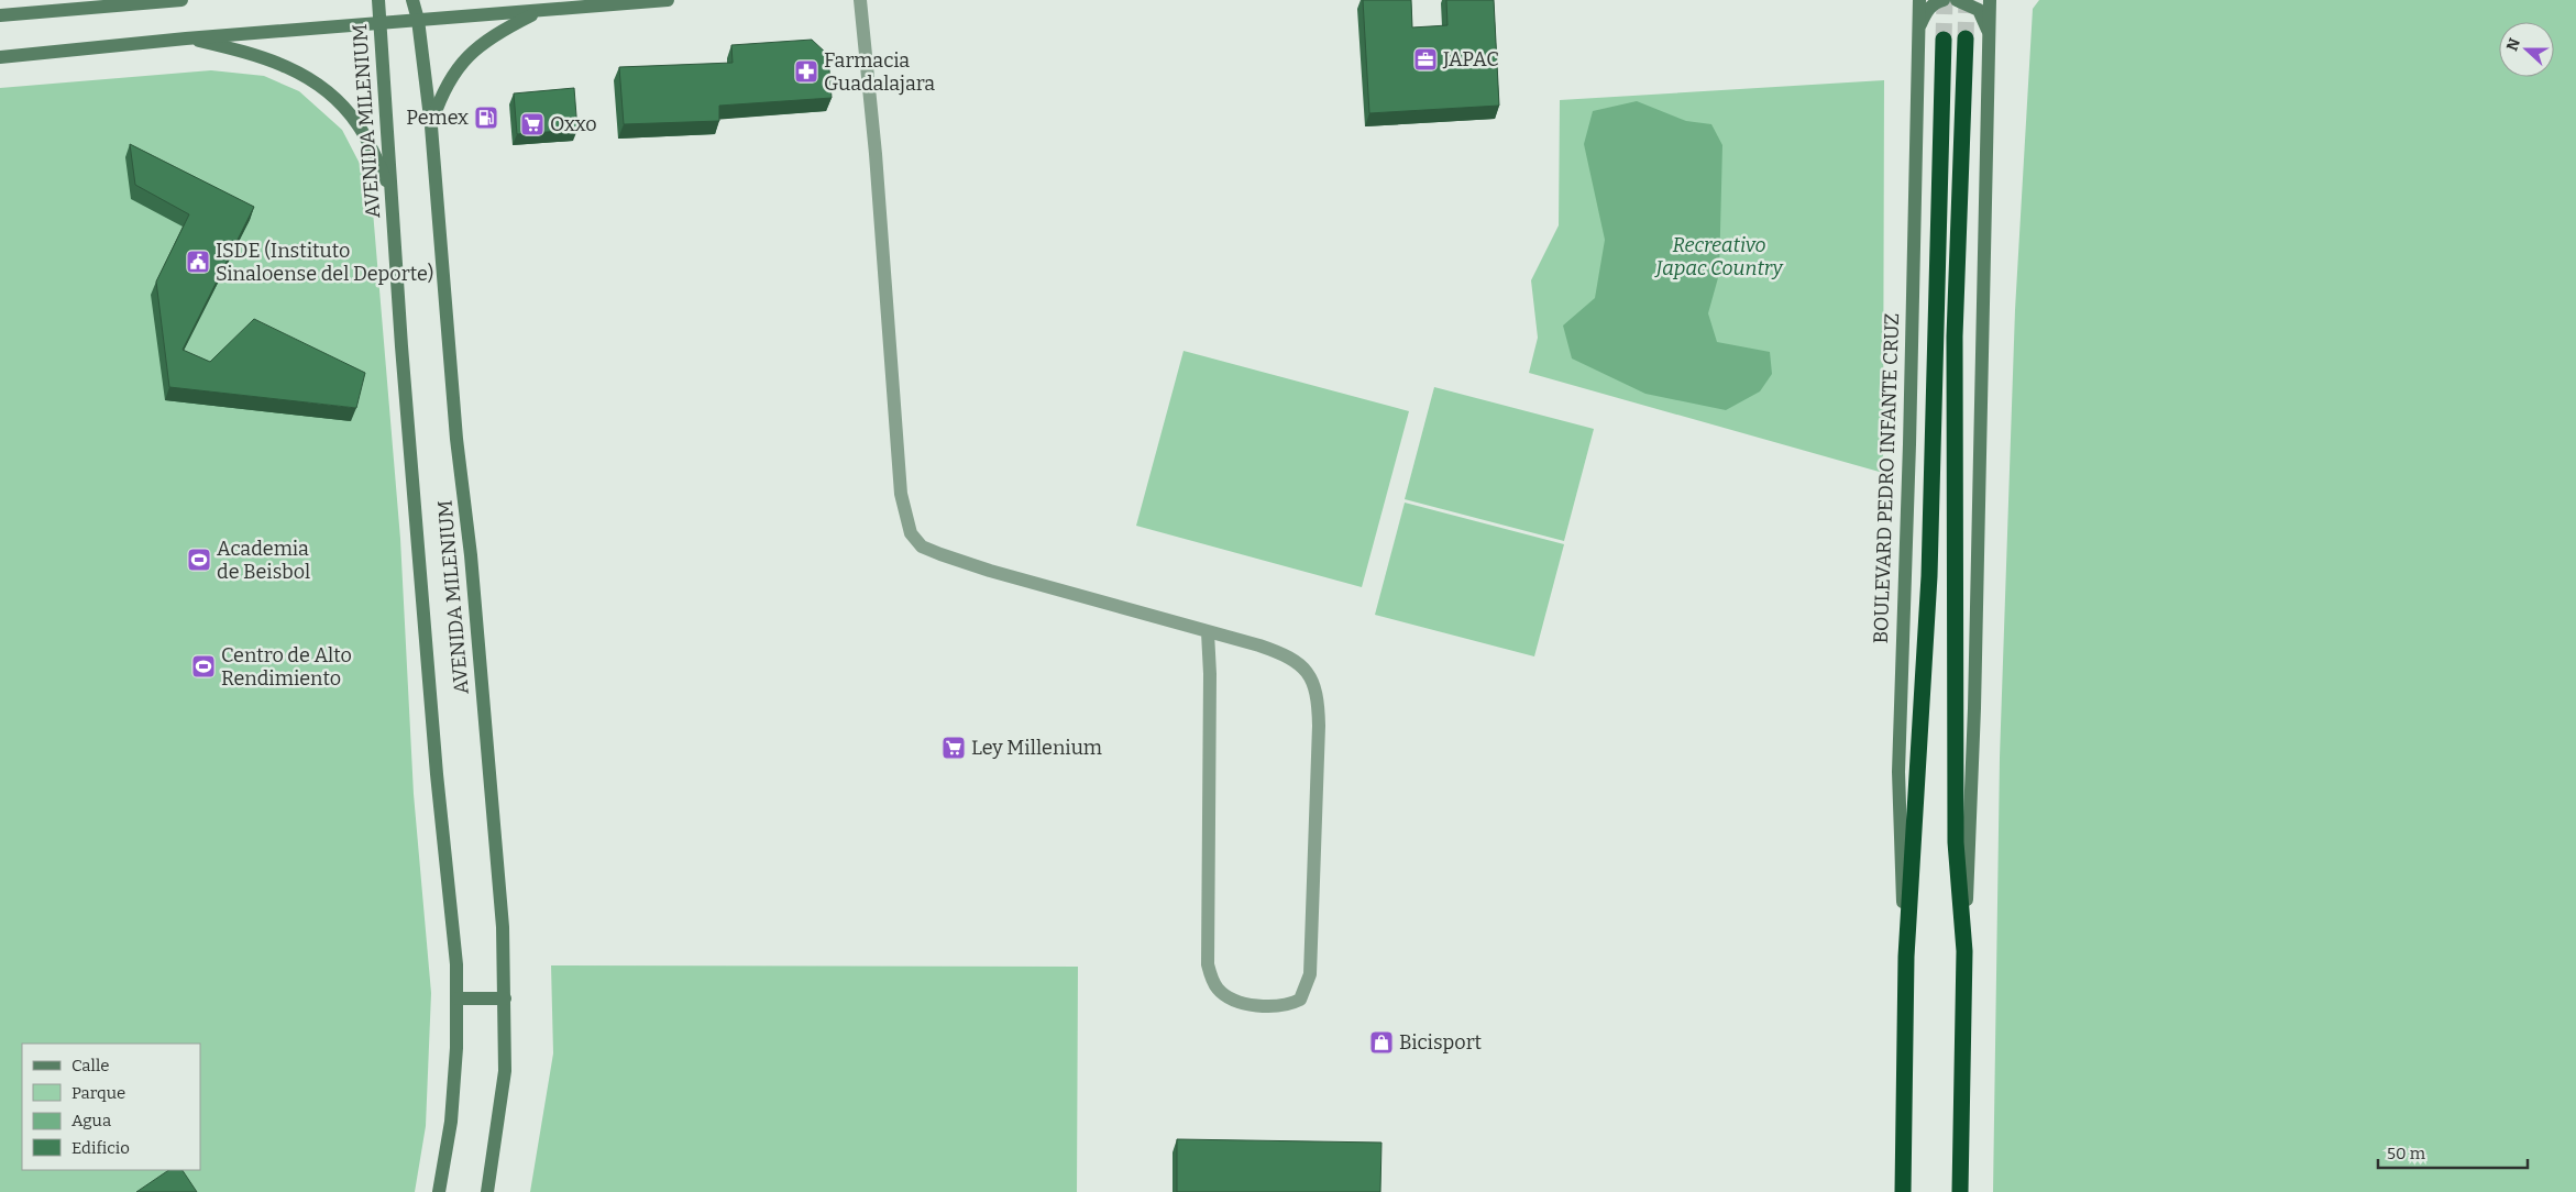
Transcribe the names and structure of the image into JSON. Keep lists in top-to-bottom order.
{
  "streets": {
    "highway": ["BOULEVARD PEDRO INFANTE CRUZ"],
    "street": ["AVENIDA MILENIUM"]
  },
  "parks": ["Recreativo Japac Country"],
  "places": {
    "office": ["JAPAC"],
    "pharmacy": ["Farmacia Guadalajara"],
    "fuel station": ["Pemex"],
    "supermarket": ["Oxxo", "Ley Millenium"],
    "public building": ["ISDE (Instituto Sinaloense del Deporte)"],
    "sports": ["Academia de Beisbol", "Centro de Alto Rendimiento"],
    "shop": ["Bicisport"]
  },
  "legend": [
    "Calle",
    "Parque",
    "Agua",
    "Edificio"
  ],
  "scale_bar": "50 m",
  "north": "left"
}
